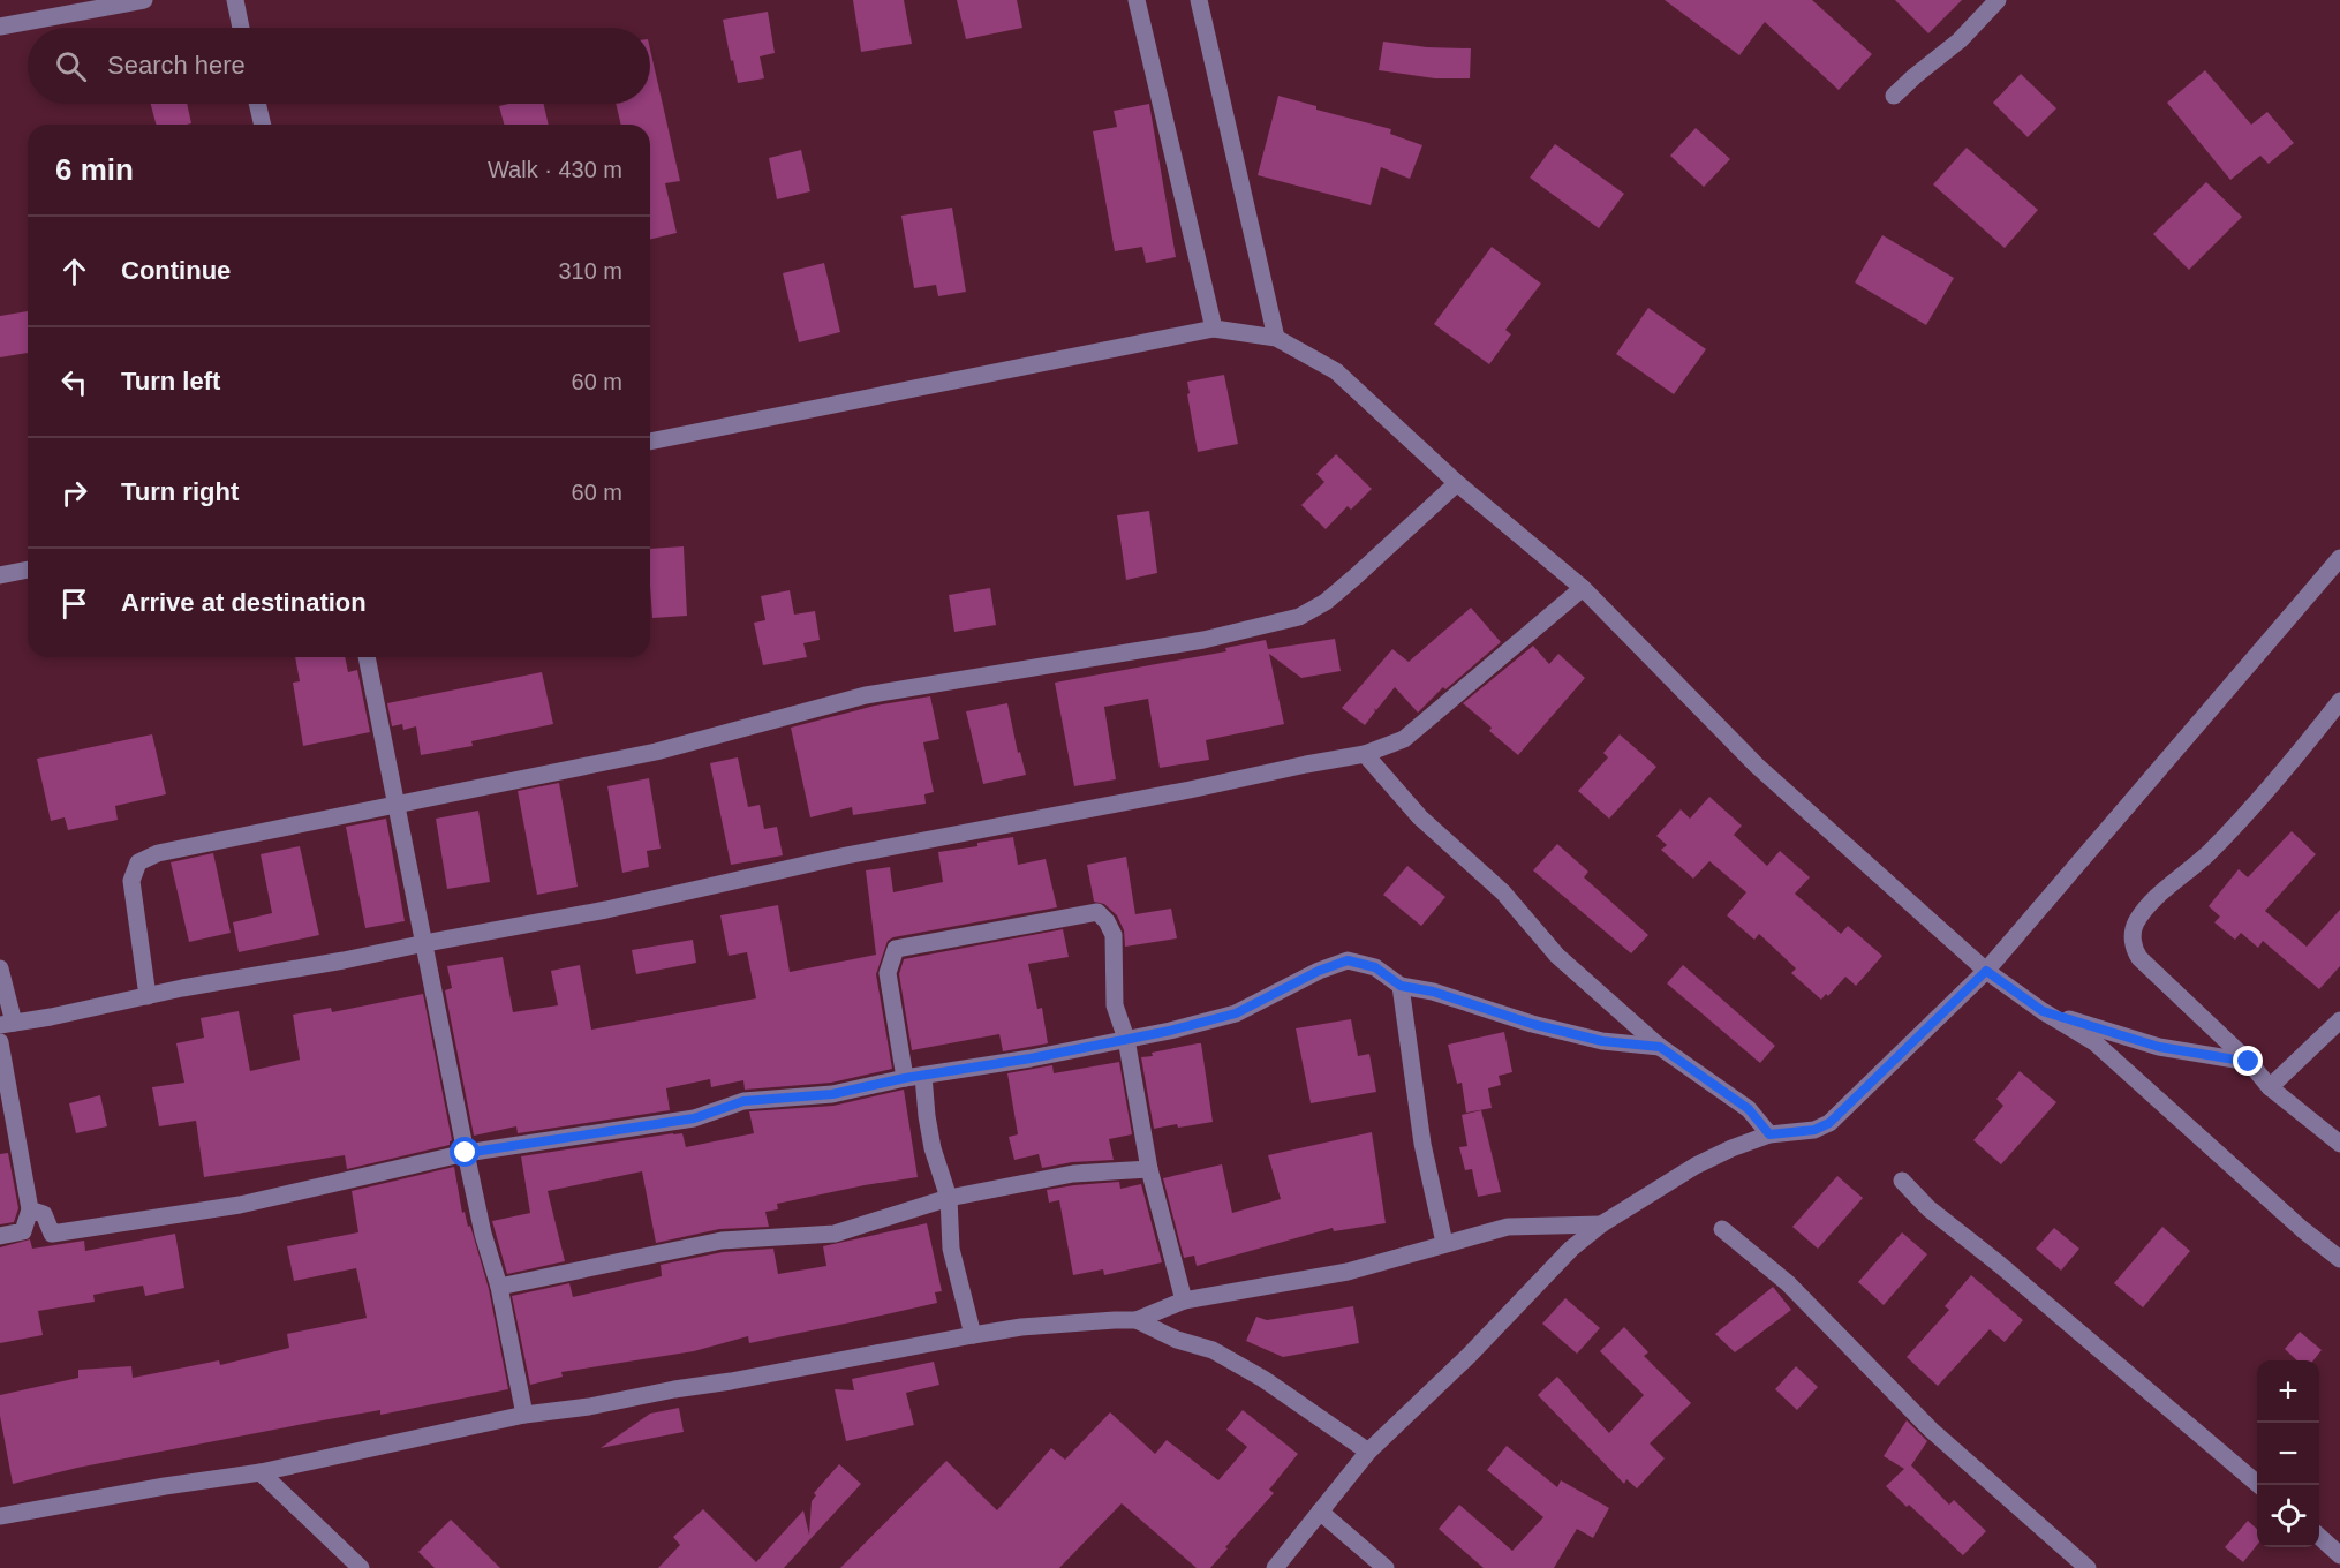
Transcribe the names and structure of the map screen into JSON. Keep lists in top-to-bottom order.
{
  "page": {
    "search": "Search here",
    "heading": ["6 min", "Walk · 430 m"],
    "list": [
      ["Continue", "310 m"],
      ["Turn left", "60 m"],
      ["Turn right", "60 m"],
      "Arrive at destination"
    ],
    "map_buttons": ["+", "−"]
  }
}
